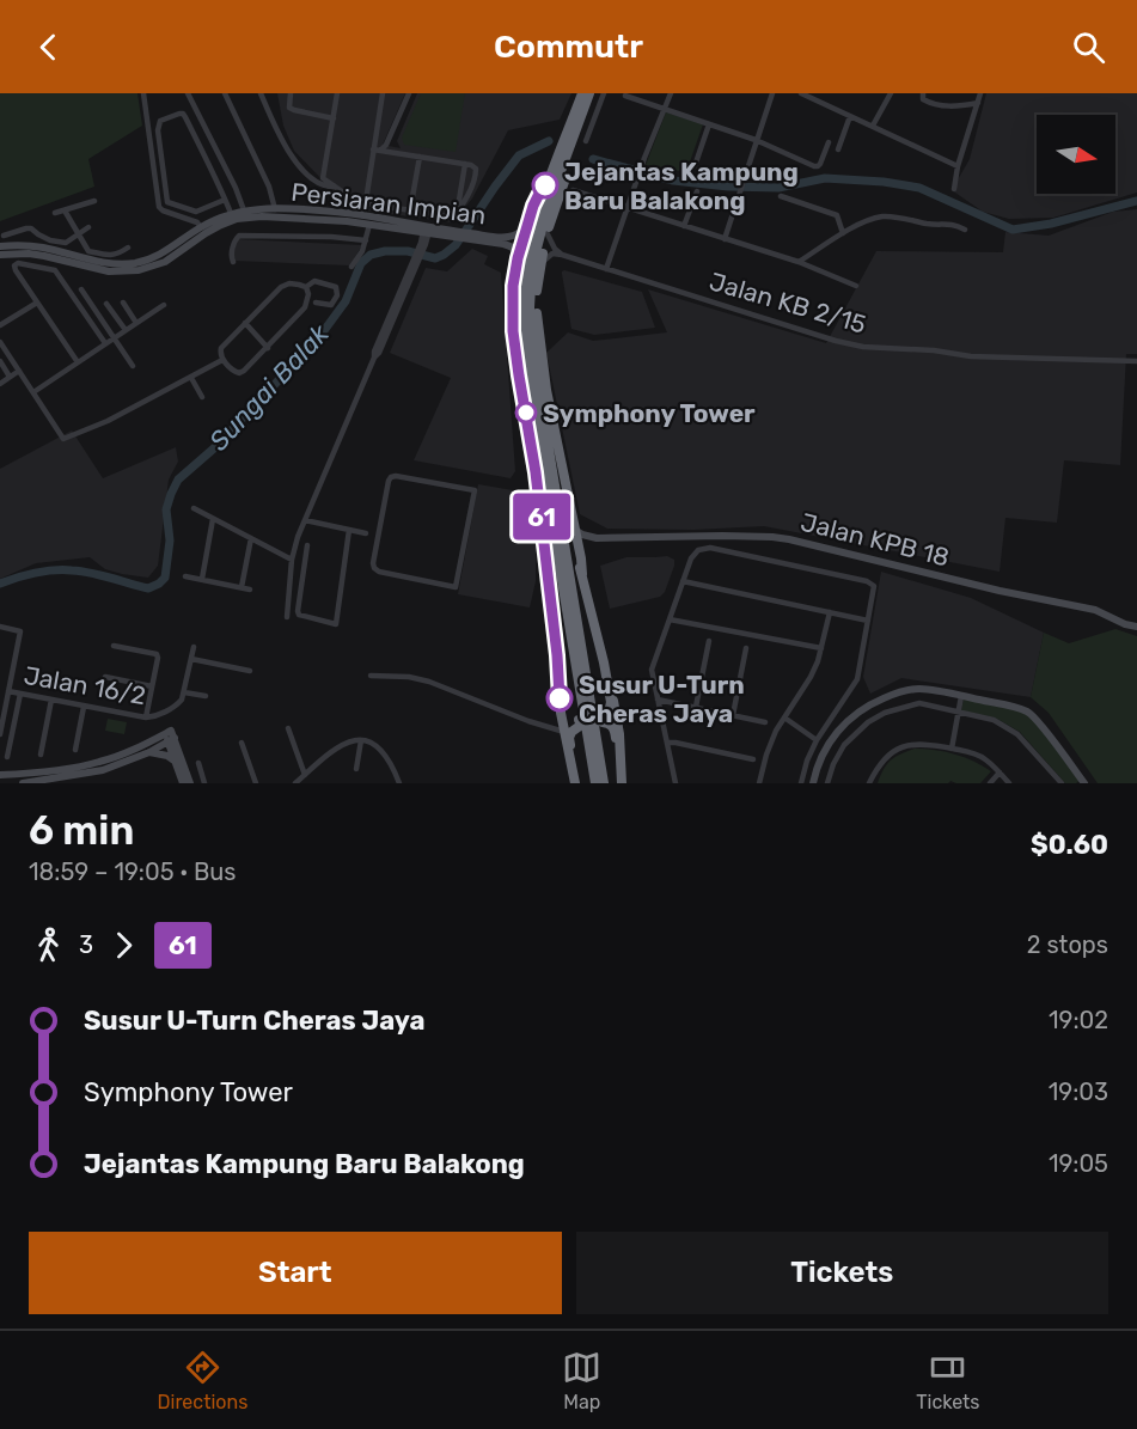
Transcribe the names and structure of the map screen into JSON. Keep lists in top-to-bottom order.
{
  "streets": {
    "street": [
      "Persiaran Impian",
      "Jalan KB 2/15",
      "Jalan KPB 18",
      "Jalan 16/2"
    ]
  },
  "water": ["Sungai Balak"],
  "places": ["Jejantas Kampung Baru Balakong", "Symphony Tower", "Susur U-Turn Cheras Jaya"],
  "lines": ["bus line 61"],
  "north": "right",
  "page": {
    "header": "Commutr",
    "on_map": "61",
    "heading": ["6 min", "18:59 – 19:05 · Bus", "$0.60"],
    "legs": ["3", "61", "2 stops"],
    "list": [
      {
        "name": "Susur U-Turn Cheras Jaya",
        "value": "19:02"
      },
      {
        "name": "Symphony Tower",
        "value": "19:03"
      },
      {
        "name": "Jejantas Kampung Baru Balakong",
        "value": "19:05"
      }
    ],
    "buttons": ["Start", "Tickets"],
    "tabs": ["Directions", "Map", "Tickets"]
  }
}
